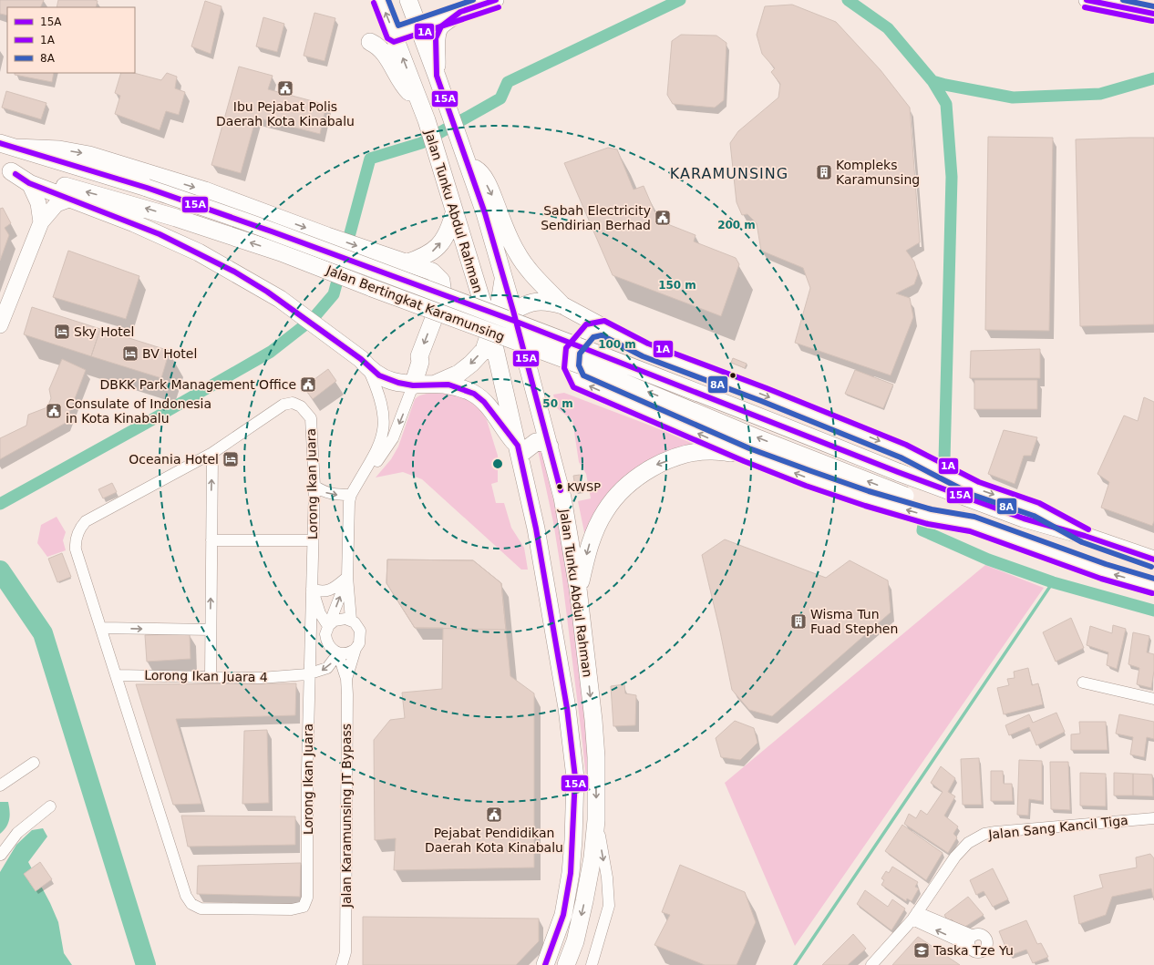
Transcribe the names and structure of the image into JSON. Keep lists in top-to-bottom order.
{
  "streets": {
    "main road": ["Jalan Tunku Abdul Rahman", "Jalan Bertingkat Karamunsing"],
    "street": [
      "Lorong Ikan Juara",
      "Lorong Ikan Juara 4",
      "Jalan Karamunsing JT Bypass",
      "Jalan Sang Kancil Tiga"
    ]
  },
  "crossings": [
    ["Lorong Ikan Juara", "Lorong Ikan Juara 4"],
    ["Lorong Ikan Juara 4", "Jalan Karamunsing JT Bypass"]
  ],
  "districts": ["KARAMUNSING"],
  "places": {
    "public building": [
      "Ibu Pejabat Polis Daerah Kota Kinabalu",
      "Sabah Electricity Sendirian Berhad",
      "DBKK Park Management Office",
      "Consulate of Indonesia in Kota Kinabalu",
      "Pejabat Pendidikan Daerah Kota Kinabalu"
    ],
    "building": ["Kompleks Karamunsing", "Wisma Tun Fuad Stephen"],
    "hotel": ["Sky Hotel", "BV Hotel", "Oceania Hotel"],
    "other": ["KWSP"],
    "school or university": ["Taska Tze Yu"]
  },
  "lines": ["transit line 15A", "transit line 8A", "transit line 1A"],
  "legend": ["15A", "1A", "8A"],
  "rings": [
    "200 m",
    "150 m",
    "100 m",
    "50 m"
  ]
}
